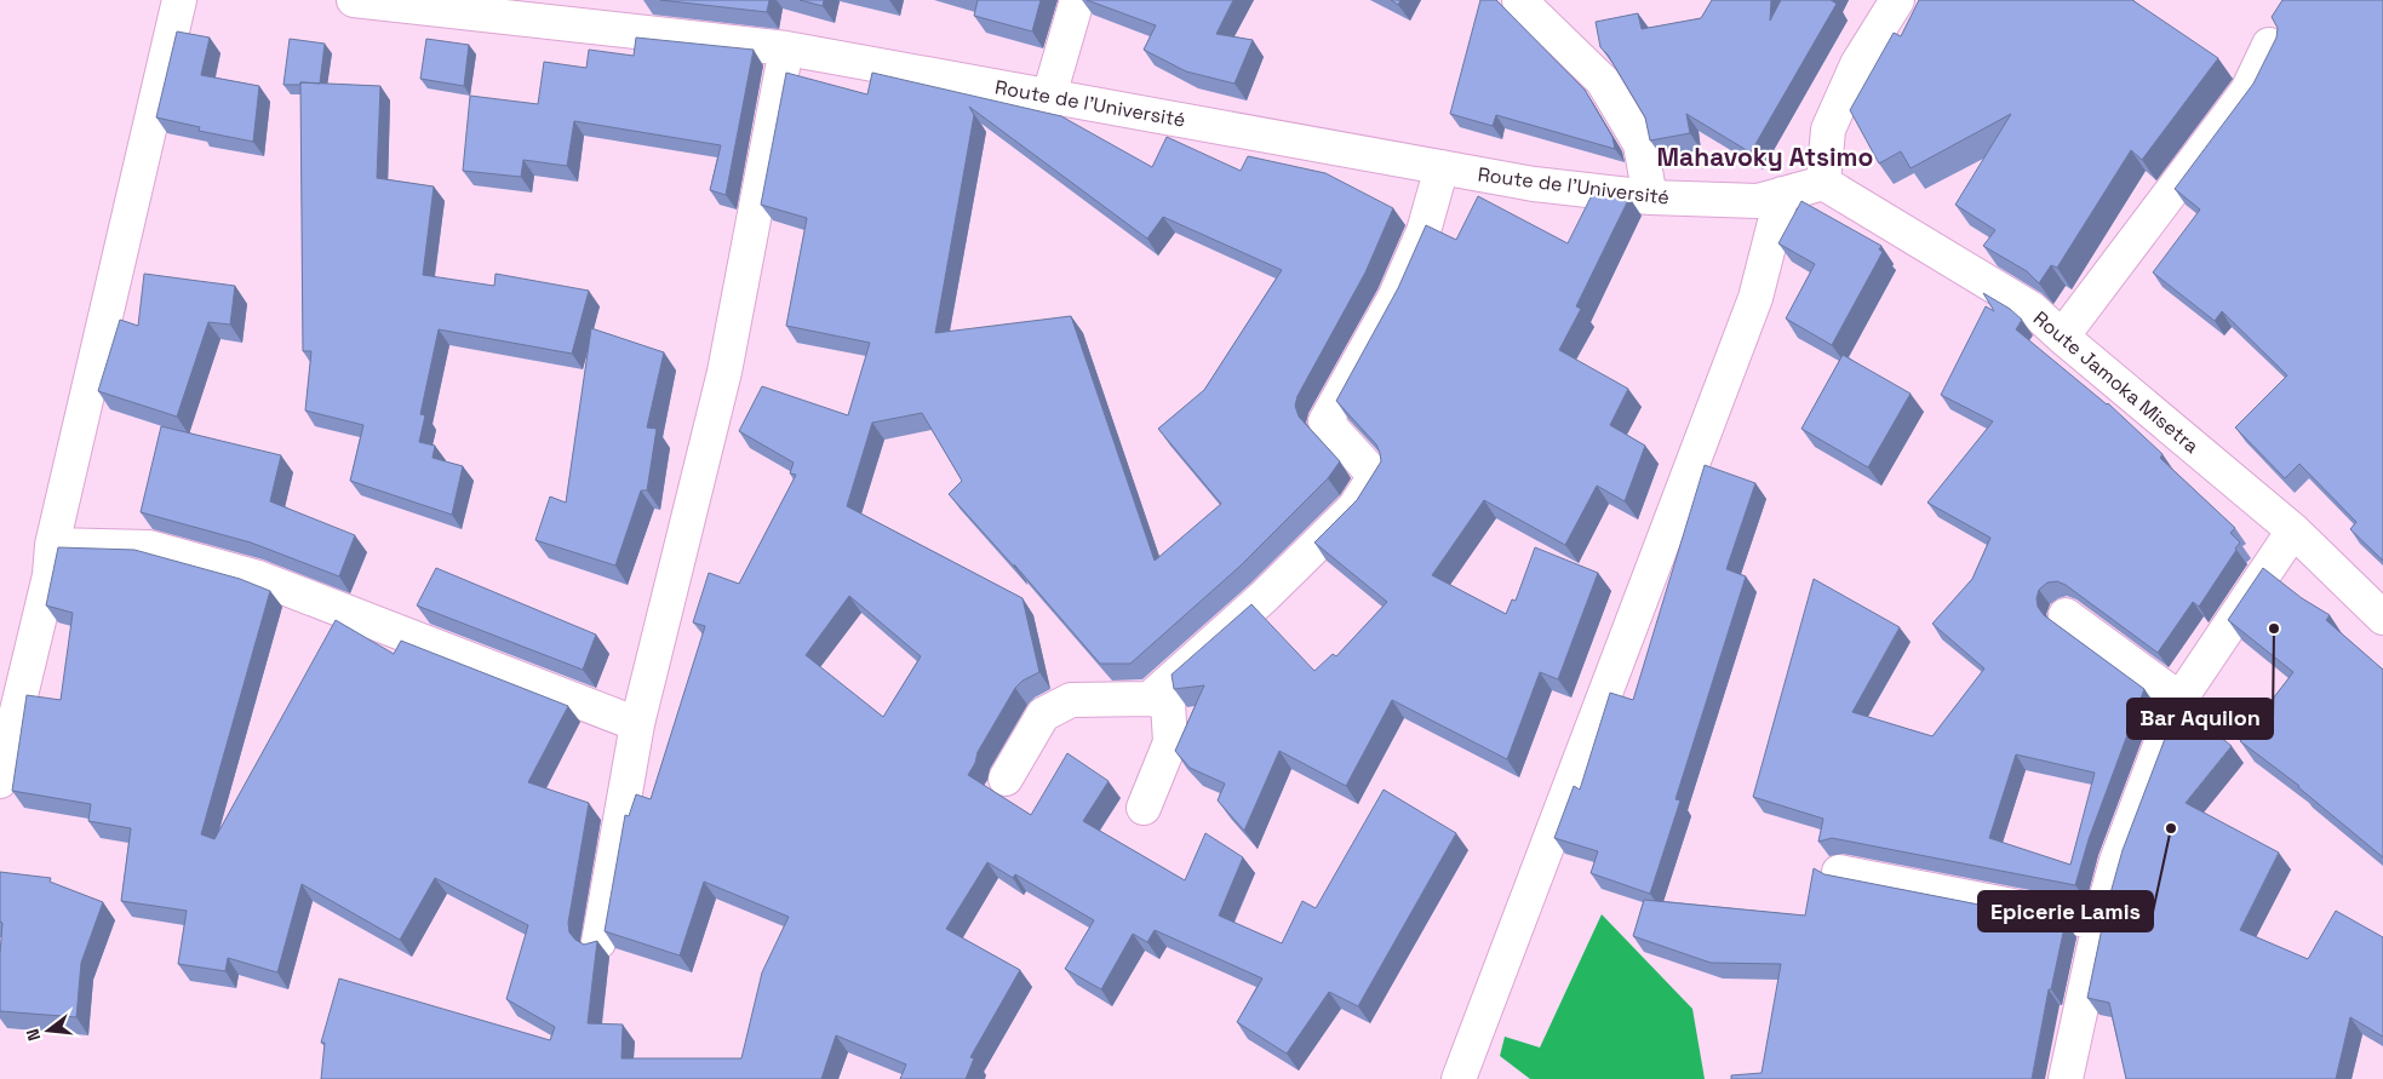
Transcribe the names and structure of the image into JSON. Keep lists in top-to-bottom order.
{
  "streets": {
    "street": ["Route de l'Université", "Route Jamoka Misetra"]
  },
  "crossings": [
    ["Route de l'Université", "Route Jamoka Misetra"]
  ],
  "districts": ["Mahavoky Atsimo"],
  "places": ["Bar Aquilon", "Epicerie Lamis"],
  "north": "left"
}
